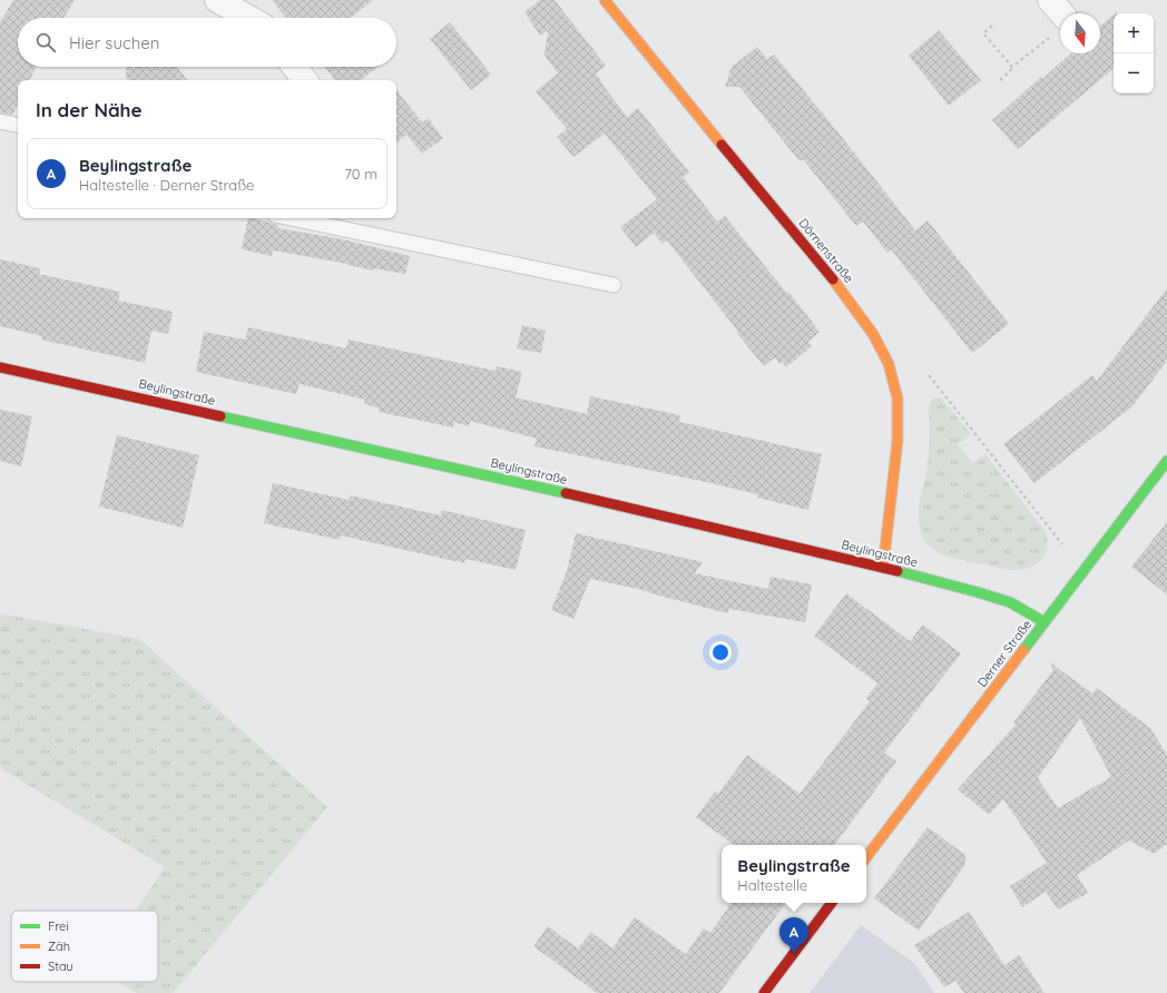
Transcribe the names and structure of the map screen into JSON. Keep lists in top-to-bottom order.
{
  "streets": {
    "street": ["Dörnenstraße", "Beylingstraße", "Derner Straße"]
  },
  "crossings": [
    ["Dörnenstraße", "Beylingstraße"],
    ["Beylingstraße", "Derner Straße"]
  ],
  "legend": ["Frei", "Zäh", "Stau"],
  "north": "bottom",
  "page": {
    "map_buttons": ["+", "−"],
    "search": "Hier suchen",
    "heading": "In der Nähe",
    "list": [
      {
        "mark": "A",
        "name": "Beylingstraße",
        "note": "Haltestelle · Derner Straße",
        "value": "70 m"
      }
    ],
    "popup": ["Beylingstraße", "Haltestelle"],
    "pins": "A"
  }
}
